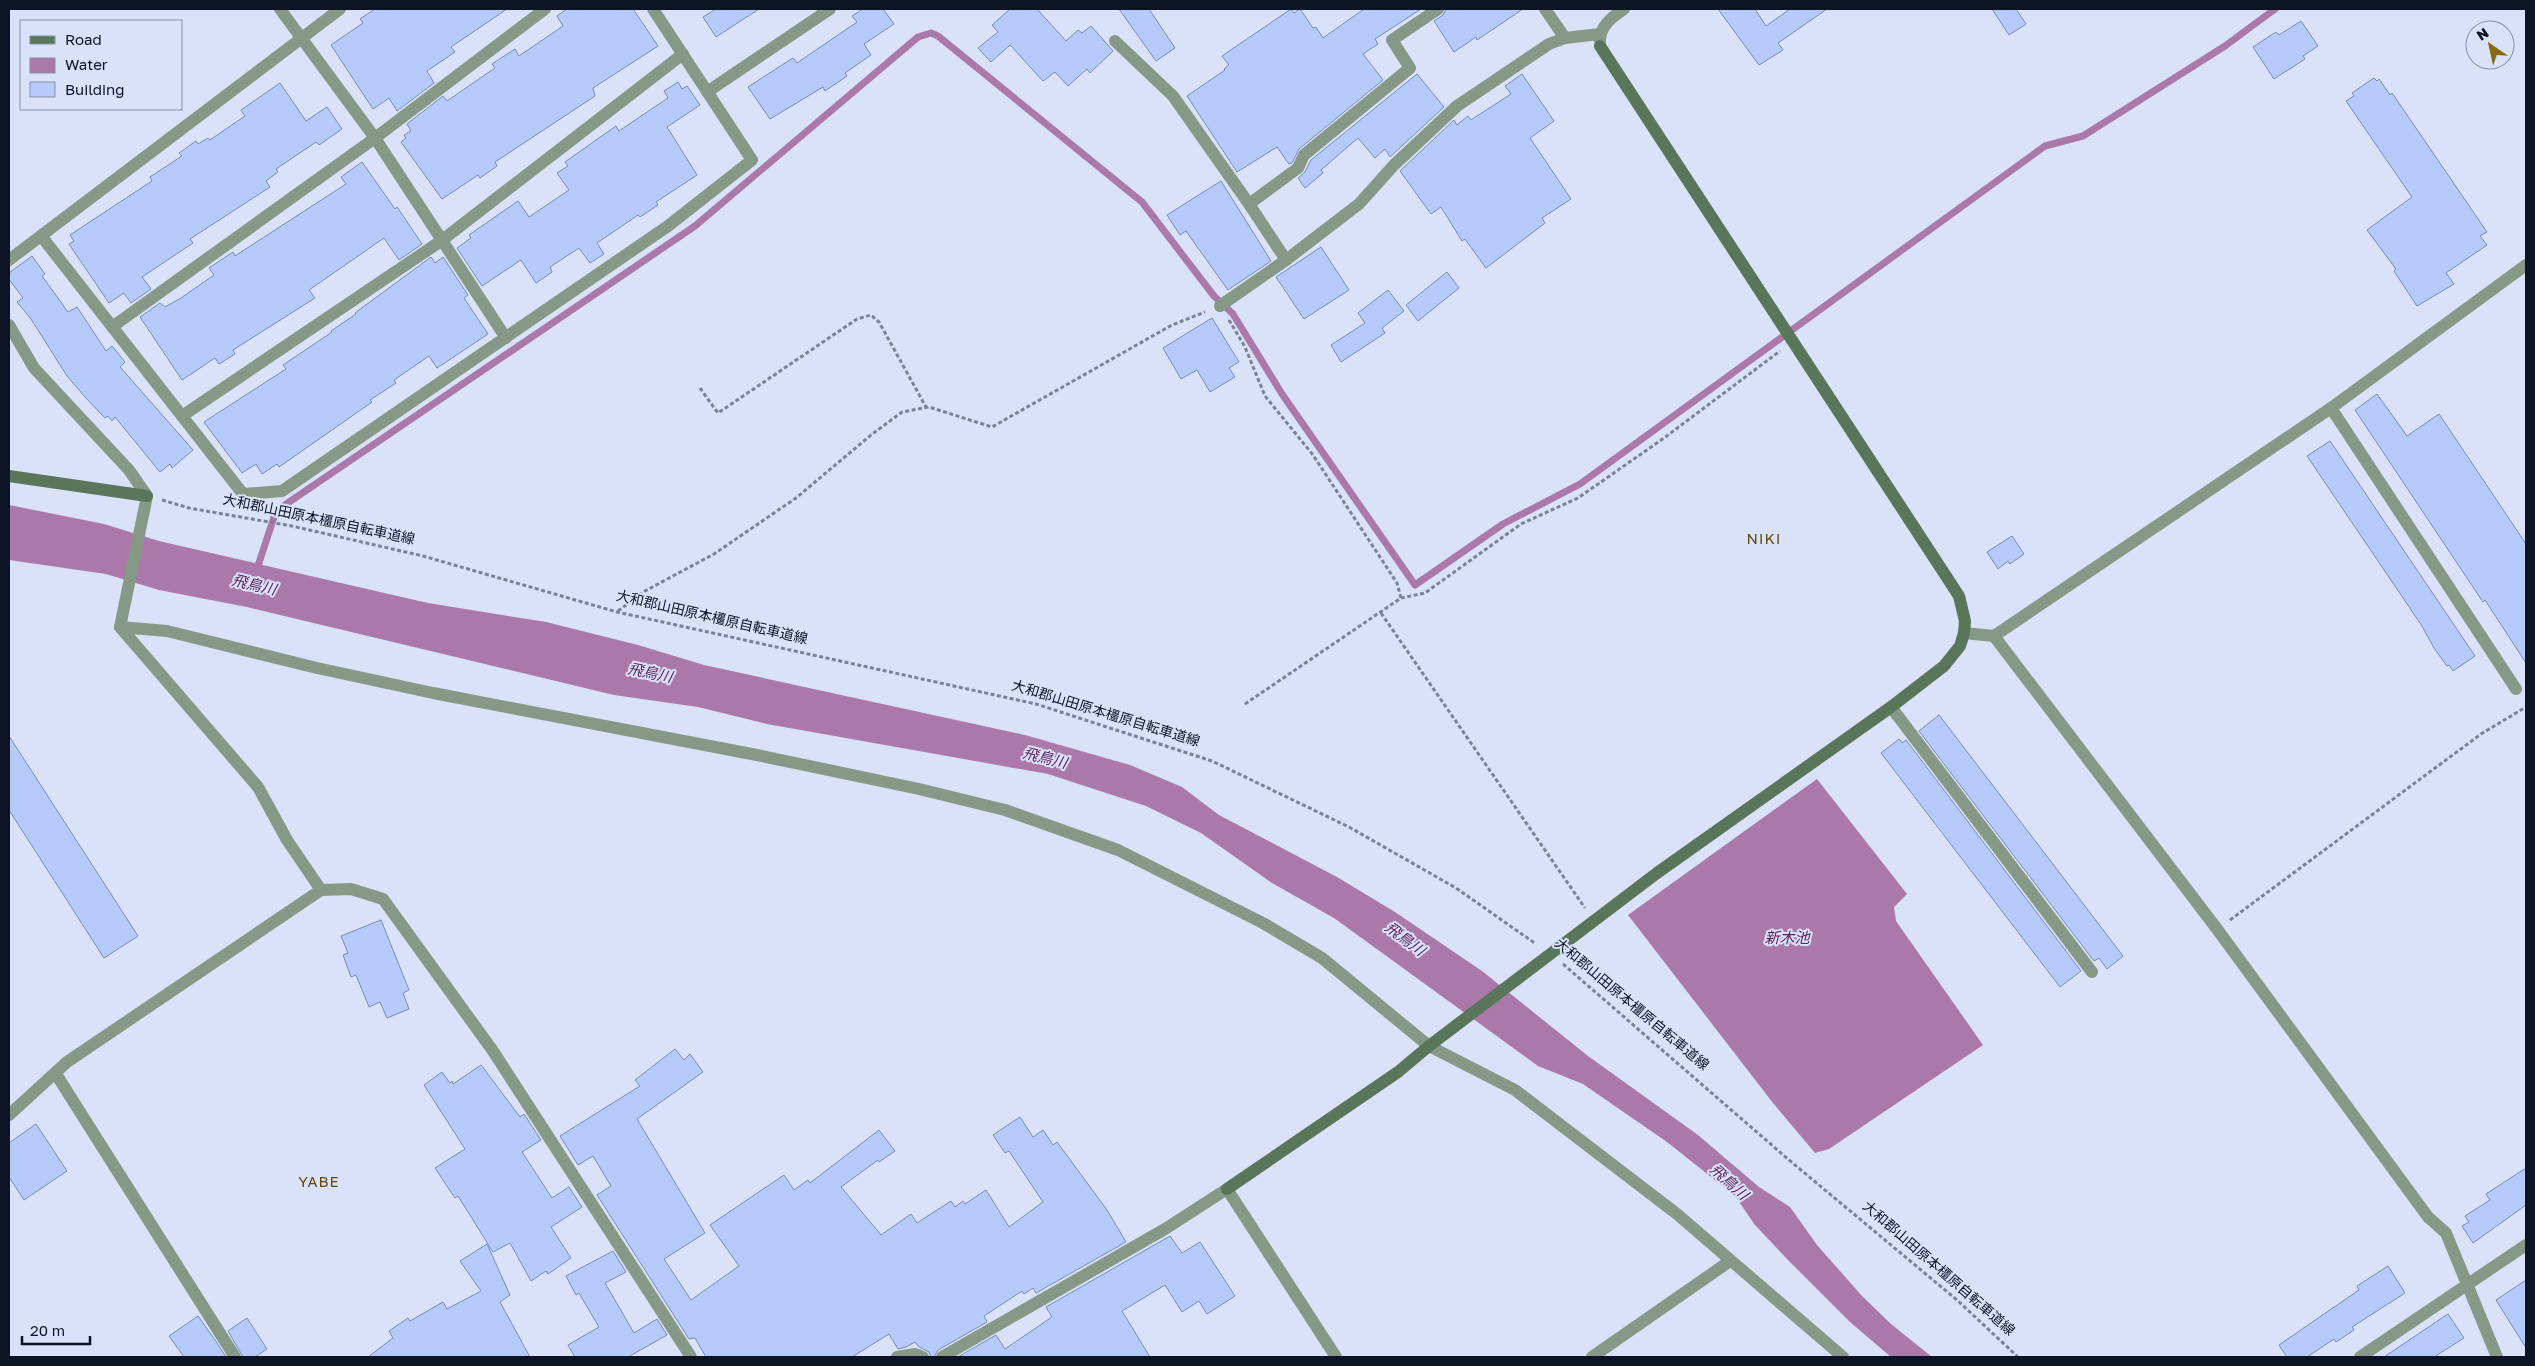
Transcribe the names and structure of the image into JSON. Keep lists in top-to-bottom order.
{
  "streets": {
    "path": ["大和郡山田原本橿原自転車道線"]
  },
  "districts": ["NIKI", "YABE"],
  "water": ["飛鳥川", "新木池"],
  "legend": ["Road", "Water", "Building"],
  "scale_bar": "20 m",
  "north": "top left"
}
